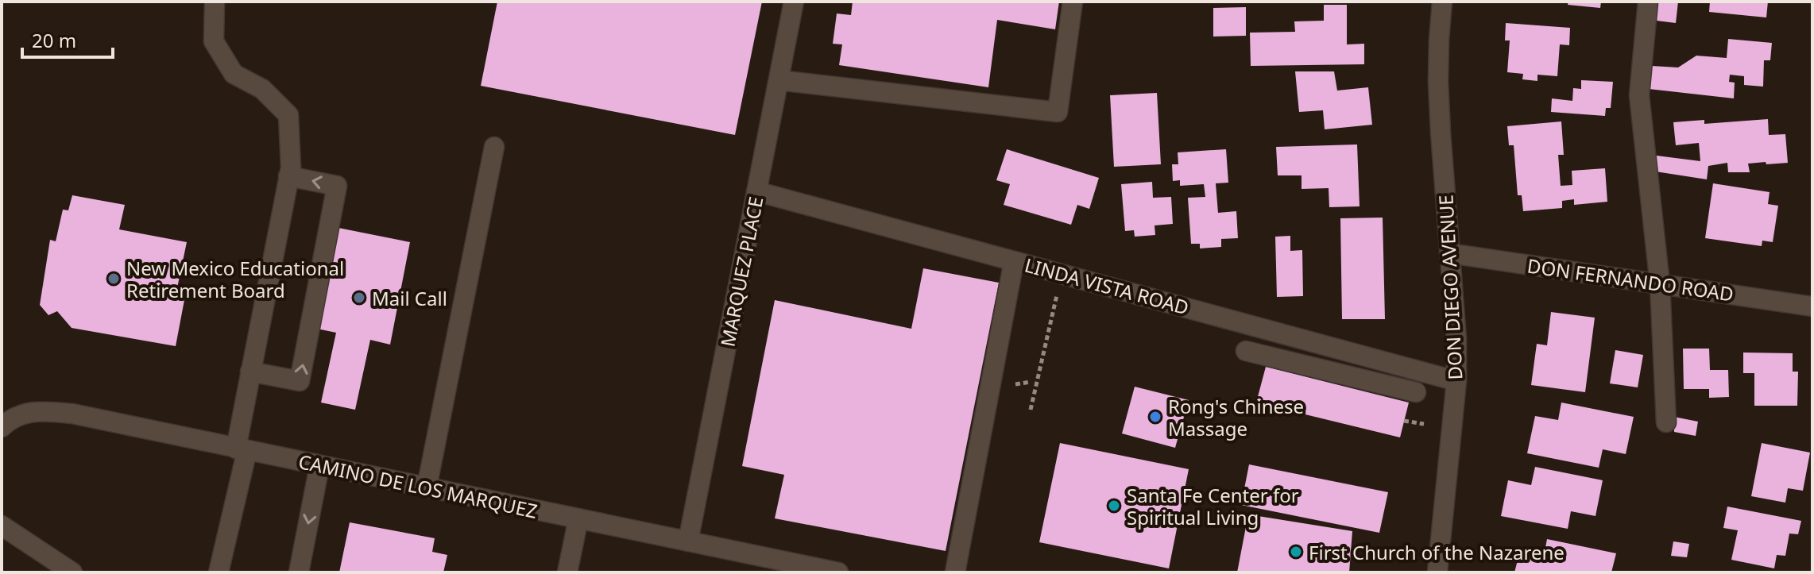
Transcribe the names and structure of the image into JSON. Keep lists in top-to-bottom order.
{
  "streets": {
    "street": [
      "MARQUEZ PLACE",
      "DON FERNANDO ROAD",
      "LINDA VISTA ROAD",
      "DON DIEGO AVENUE",
      "CAMINO DE LOS MARQUEZ"
    ]
  },
  "crossings": [
    ["MARQUEZ PLACE", "LINDA VISTA ROAD"],
    ["MARQUEZ PLACE", "CAMINO DE LOS MARQUEZ"],
    ["DON FERNANDO ROAD", "DON DIEGO AVENUE"],
    ["LINDA VISTA ROAD", "DON DIEGO AVENUE"]
  ],
  "places": [
    "New Mexico Educational Retirement Board",
    "Mail Call",
    "Rong's Chinese Massage",
    "Santa Fe Center for Spiritual Living",
    "First Church of the Nazarene"
  ],
  "scale_bar": "20 m"
}
